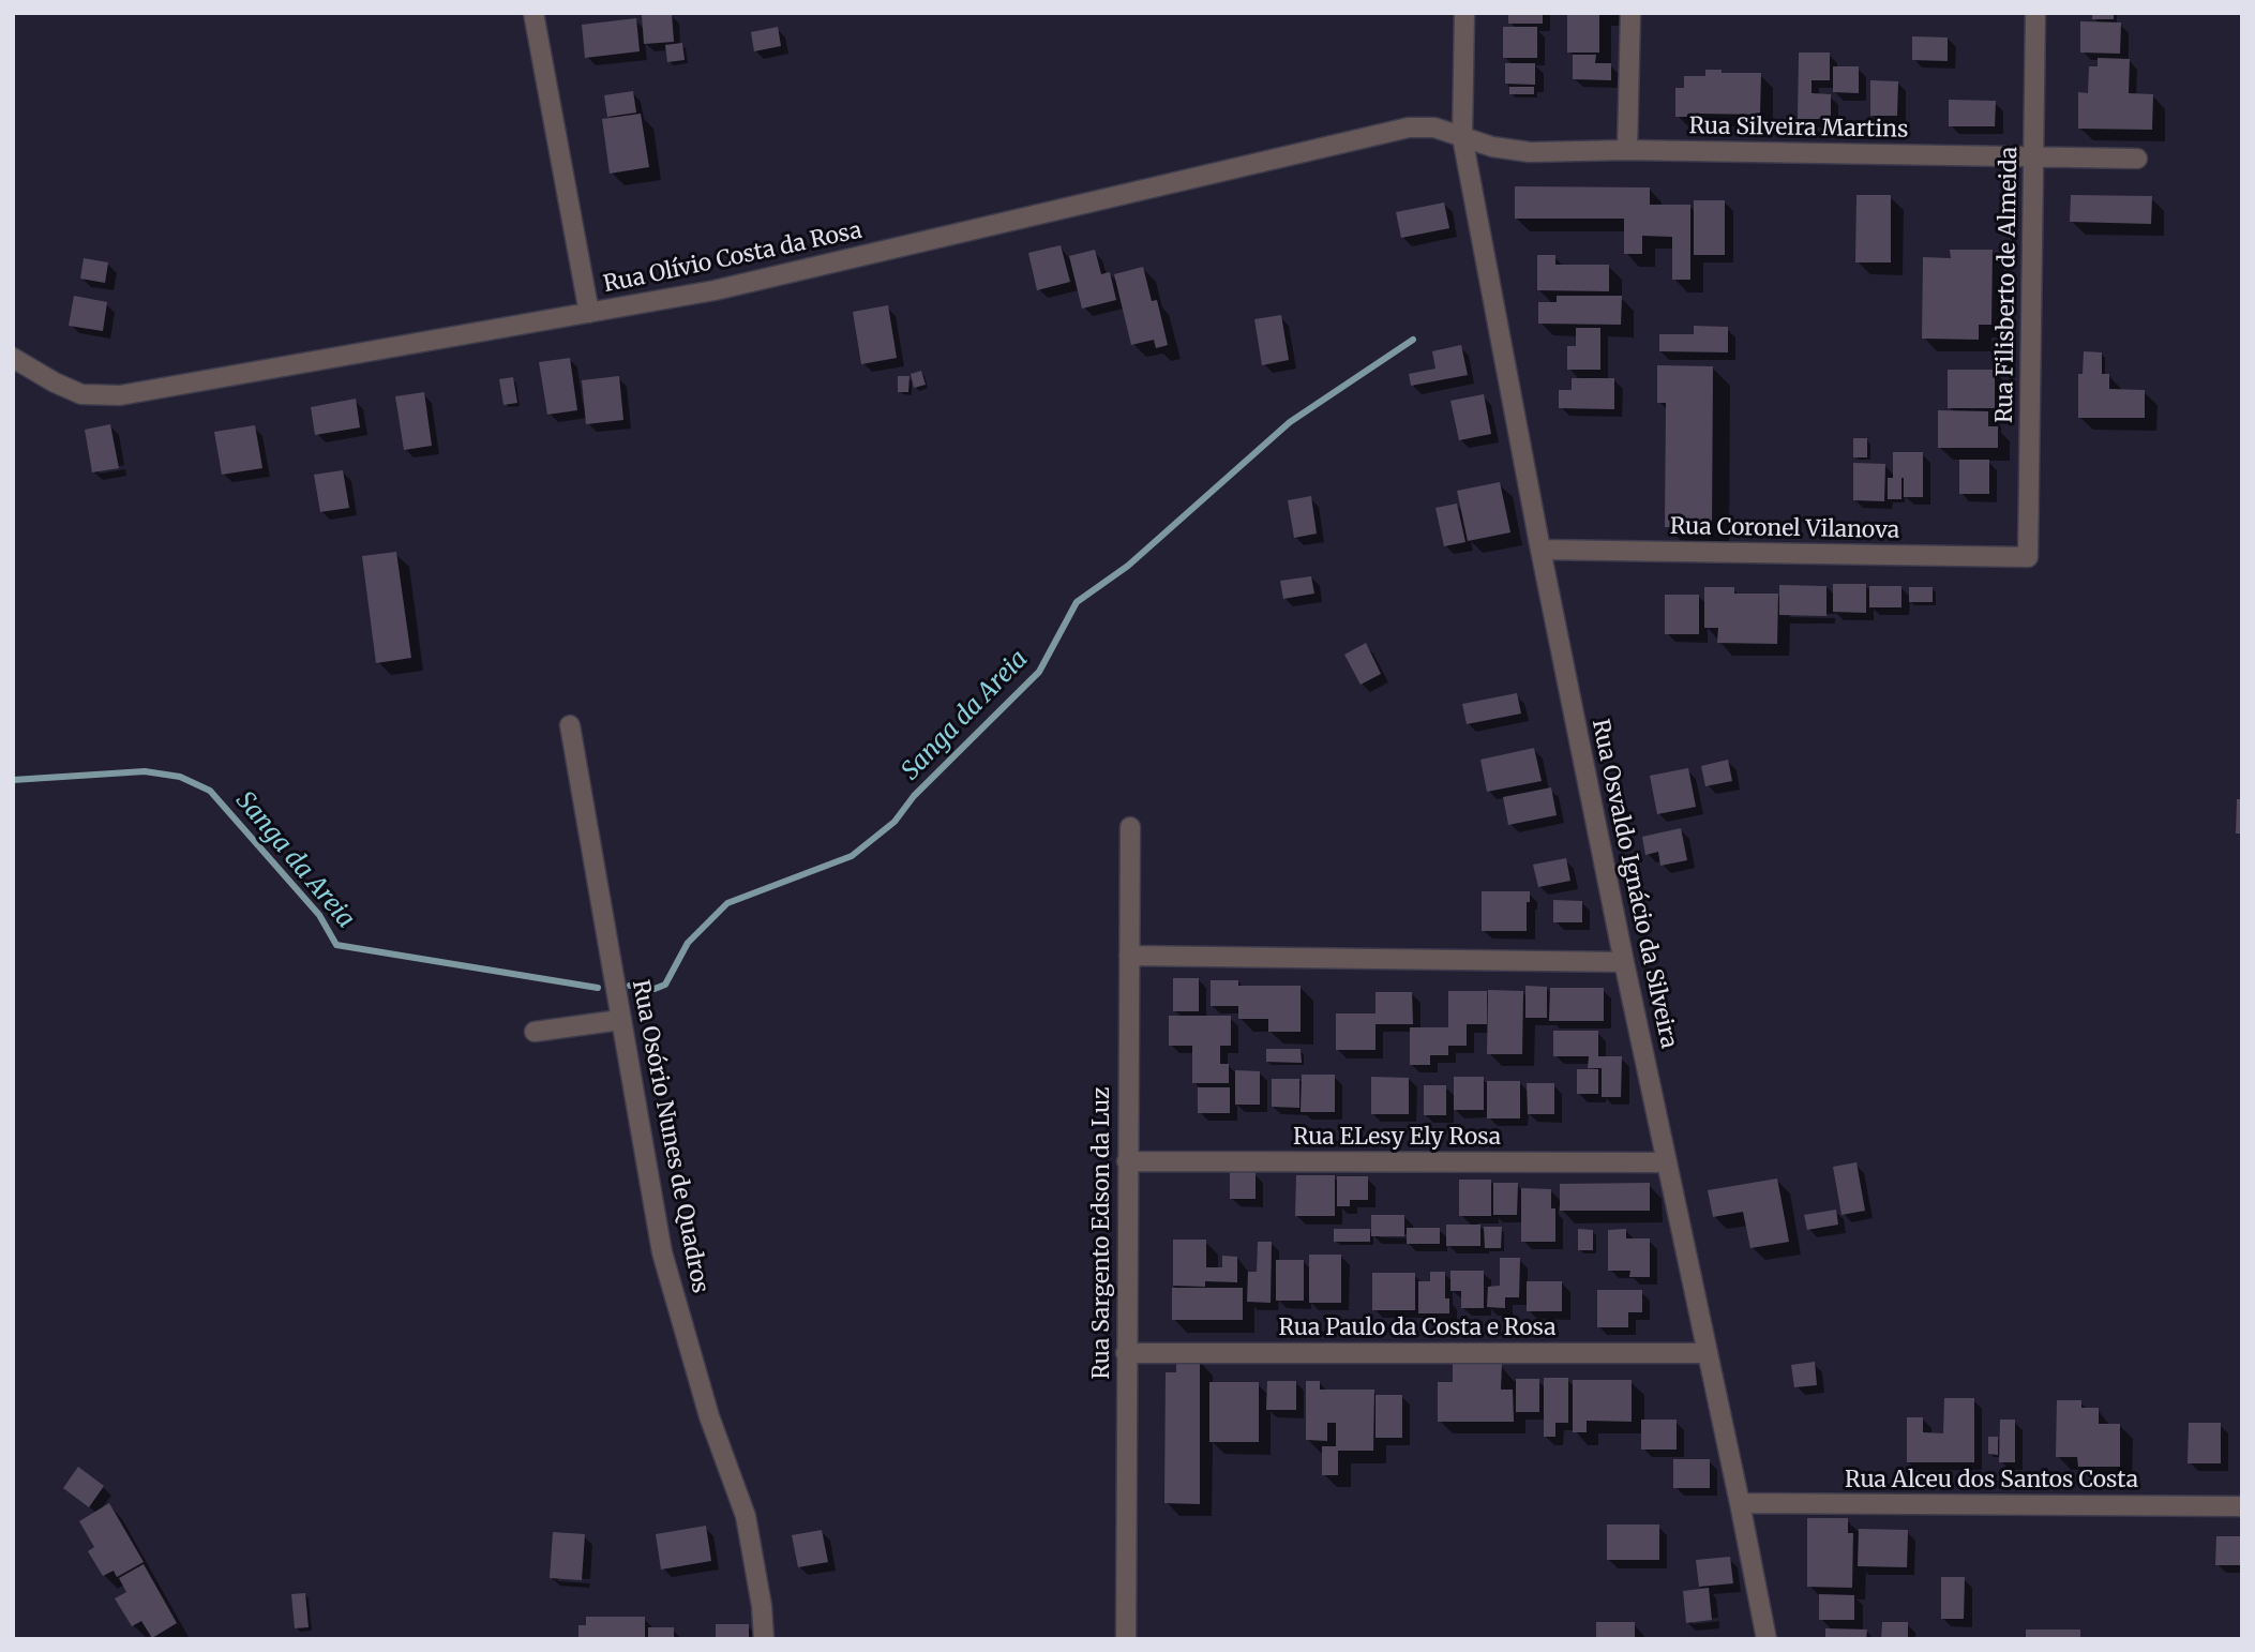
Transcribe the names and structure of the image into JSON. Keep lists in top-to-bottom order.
{
  "streets": {
    "street": [
      "Rua Silveira Martins",
      "Rua Olívio Costa da Rosa",
      "Rua Filisberto de Almeida",
      "Rua Coronel Vilanova",
      "Rua Osvaldo Ignácio da Silveira",
      "Rua Osório Nunes de Quadros",
      "Rua ELesy Ely Rosa",
      "Rua Sargento Edson da Luz",
      "Rua Paulo da Costa e Rosa",
      "Rua Alceu dos Santos Costa"
    ]
  },
  "crossings": [
    ["Rua Silveira Martins", "Rua Olívio Costa da Rosa"],
    ["Rua Silveira Martins", "Rua Filisberto de Almeida"],
    ["Rua Silveira Martins", "Rua Osvaldo Ignácio da Silveira"],
    ["Rua Olívio Costa da Rosa", "Rua Osvaldo Ignácio da Silveira"],
    ["Rua Filisberto de Almeida", "Rua Coronel Vilanova"],
    ["Rua Coronel Vilanova", "Rua Osvaldo Ignácio da Silveira"],
    ["Rua Osvaldo Ignácio da Silveira", "Rua ELesy Ely Rosa"],
    ["Rua Osvaldo Ignácio da Silveira", "Rua Paulo da Costa e Rosa"],
    ["Rua Osvaldo Ignácio da Silveira", "Rua Alceu dos Santos Costa"],
    ["Rua ELesy Ely Rosa", "Rua Sargento Edson da Luz"],
    ["Rua Sargento Edson da Luz", "Rua Paulo da Costa e Rosa"]
  ],
  "water": ["Sanga da Areia"]
}
